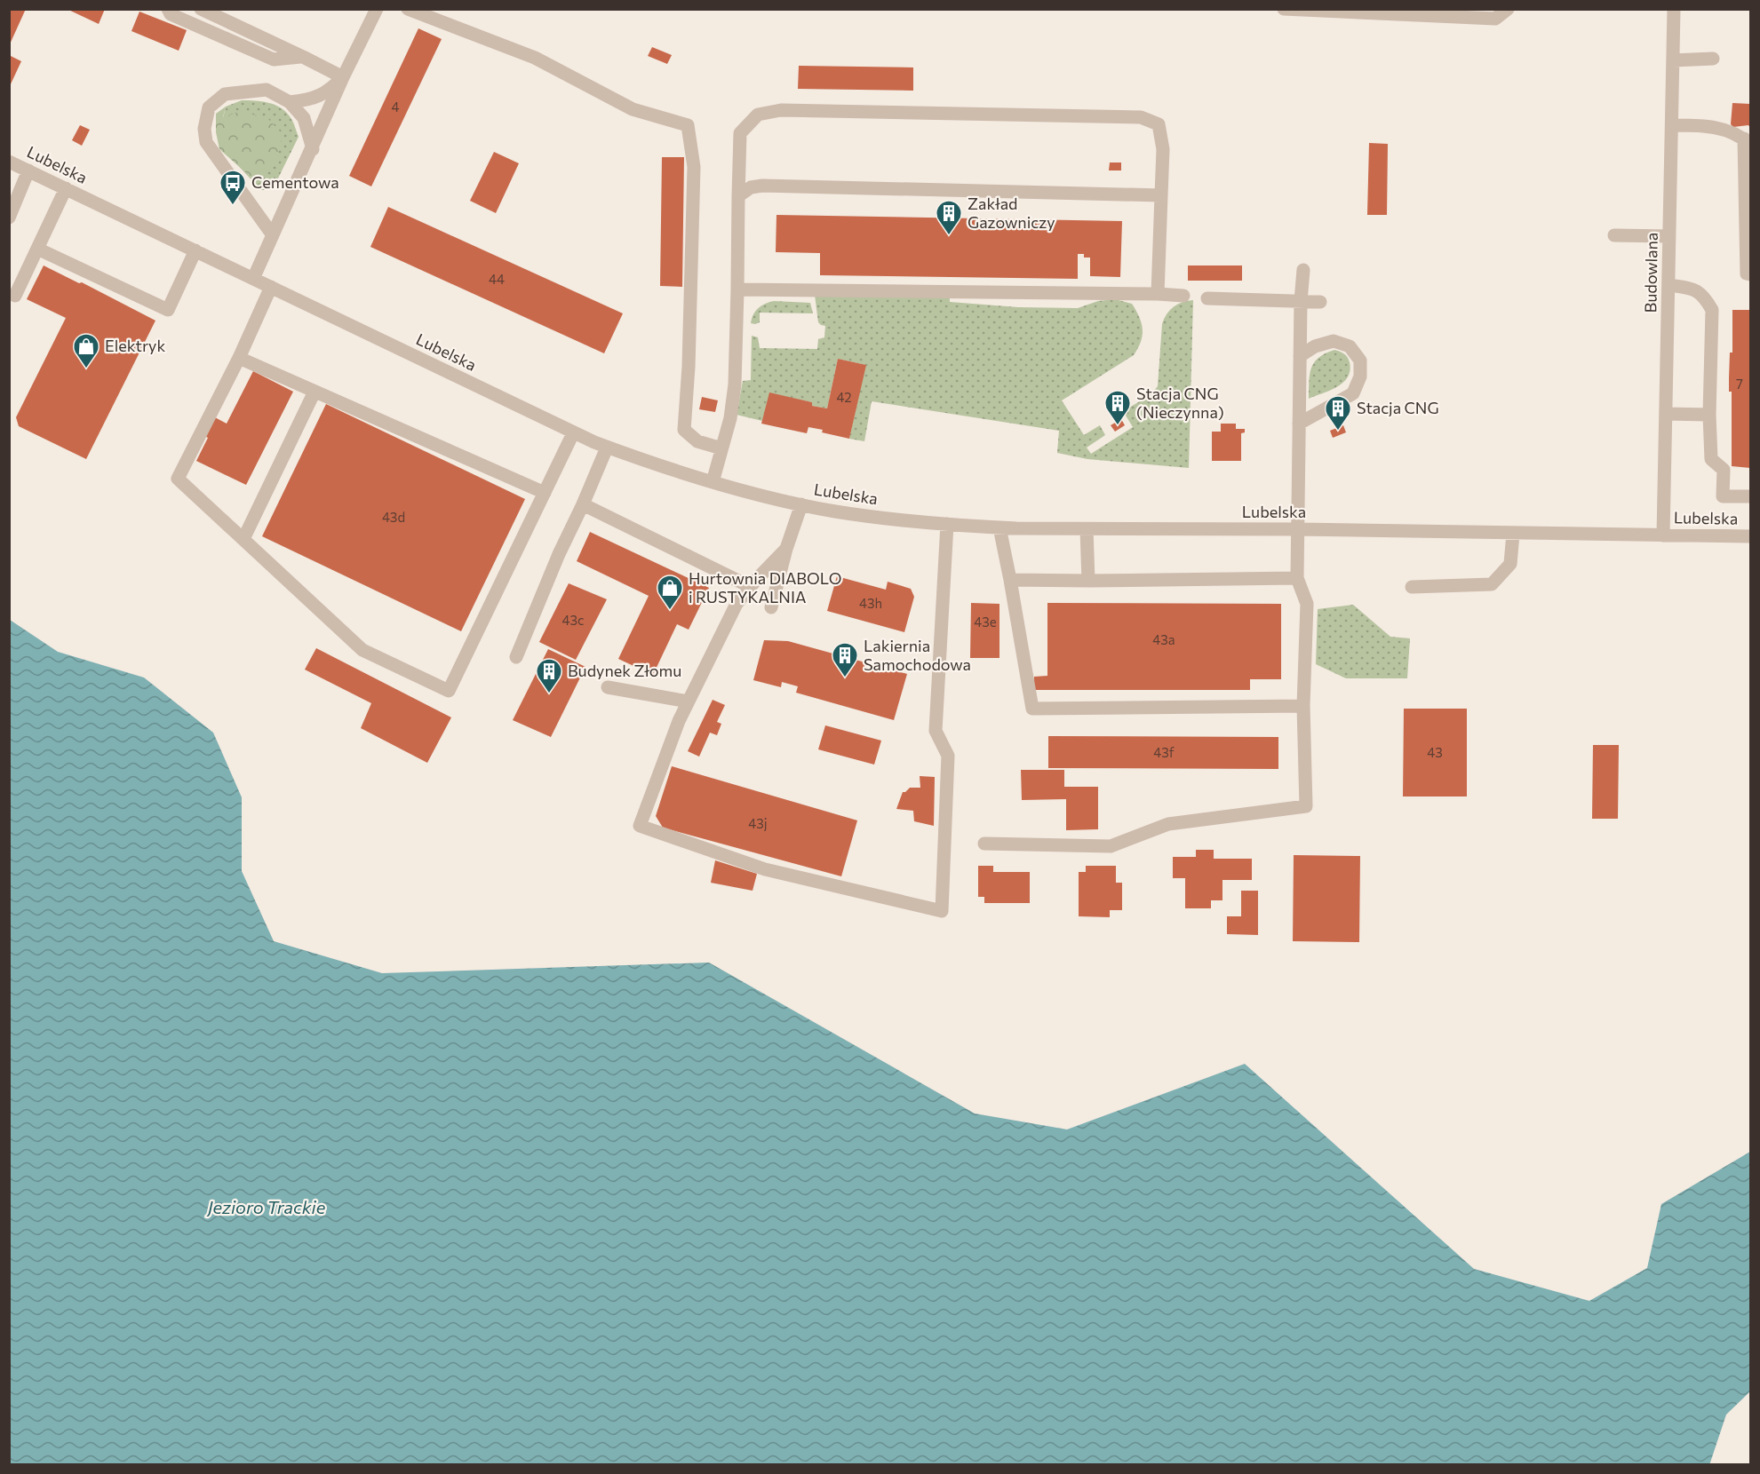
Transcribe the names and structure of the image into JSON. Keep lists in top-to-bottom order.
{
  "streets": {
    "street": ["Lubelska", "Budowlana"]
  },
  "crossings": [
    ["Lubelska", "Budowlana"]
  ],
  "water": ["Jezioro Trackie"],
  "places": {
    "bus stop": ["Cementowa"],
    "building": [
      "Zakład Gazowniczy",
      "Stacja CNG (Nieczynna)",
      "Stacja CNG",
      "Lakiernia Samochodowa",
      "Budynek Złomu"
    ],
    "shop": ["Elektryk", "Hurtownia DIABOLO i RUSTYKALNIA"]
  },
  "house_numbers": [
    "4",
    "44",
    "7",
    "42",
    "43d",
    "43h",
    "43c",
    "43e",
    "43a",
    "43f",
    "43",
    "43j"
  ]
}
